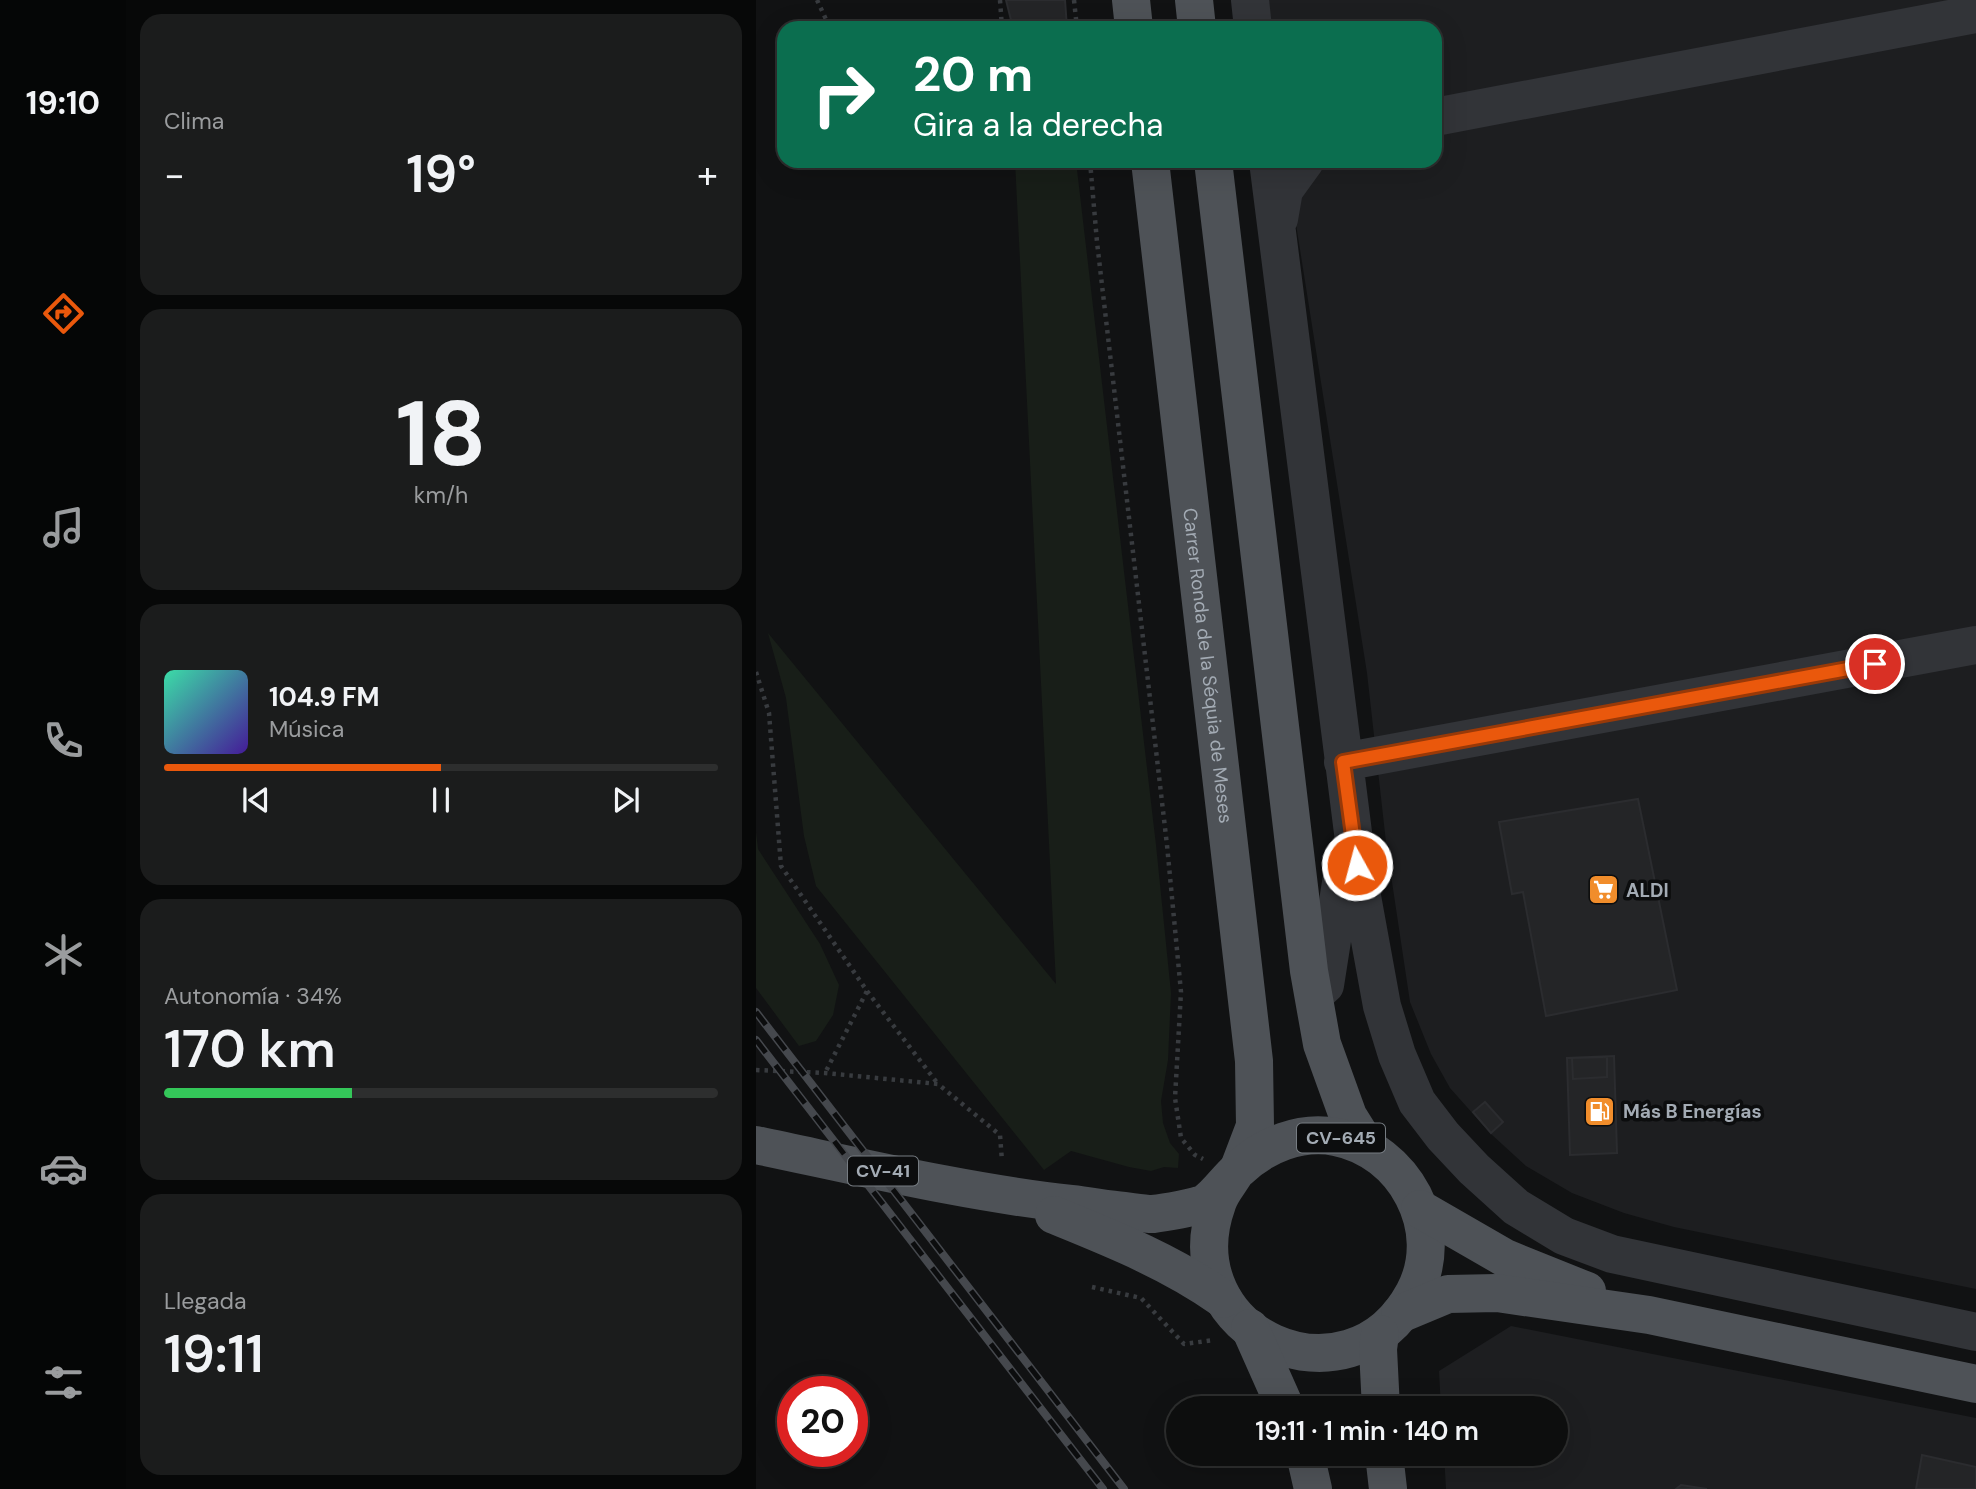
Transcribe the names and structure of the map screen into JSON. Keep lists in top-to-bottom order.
{
  "streets": {
    "main road": ["Carrer Ronda de la Séquia de Meses", "CV-645", "CV-41"]
  },
  "crossings": [
    ["Carrer Ronda de la Séquia de Meses", "CV-645"],
    ["Carrer Ronda de la Séquia de Meses", "CV-41"],
    ["CV-645", "CV-41"]
  ],
  "places": {
    "supermarket": ["ALDI"],
    "fuel station": ["Más B Energías"]
  },
  "page": {
    "tabs": "19:10",
    "tile": [
      "Clima",
      ["18", "km/h"],
      ["Autonomía · 34%", "170 km"],
      ["Llegada", "19:11"]
    ],
    "turn": ["20 m", "Gira a la derecha"],
    "heat": ["−", "19°", "+"],
    "song": ["104.9 FM", "Música"],
    "limit": "20",
    "trip": "19:11 · 1 min · 140 m"
  }
}
